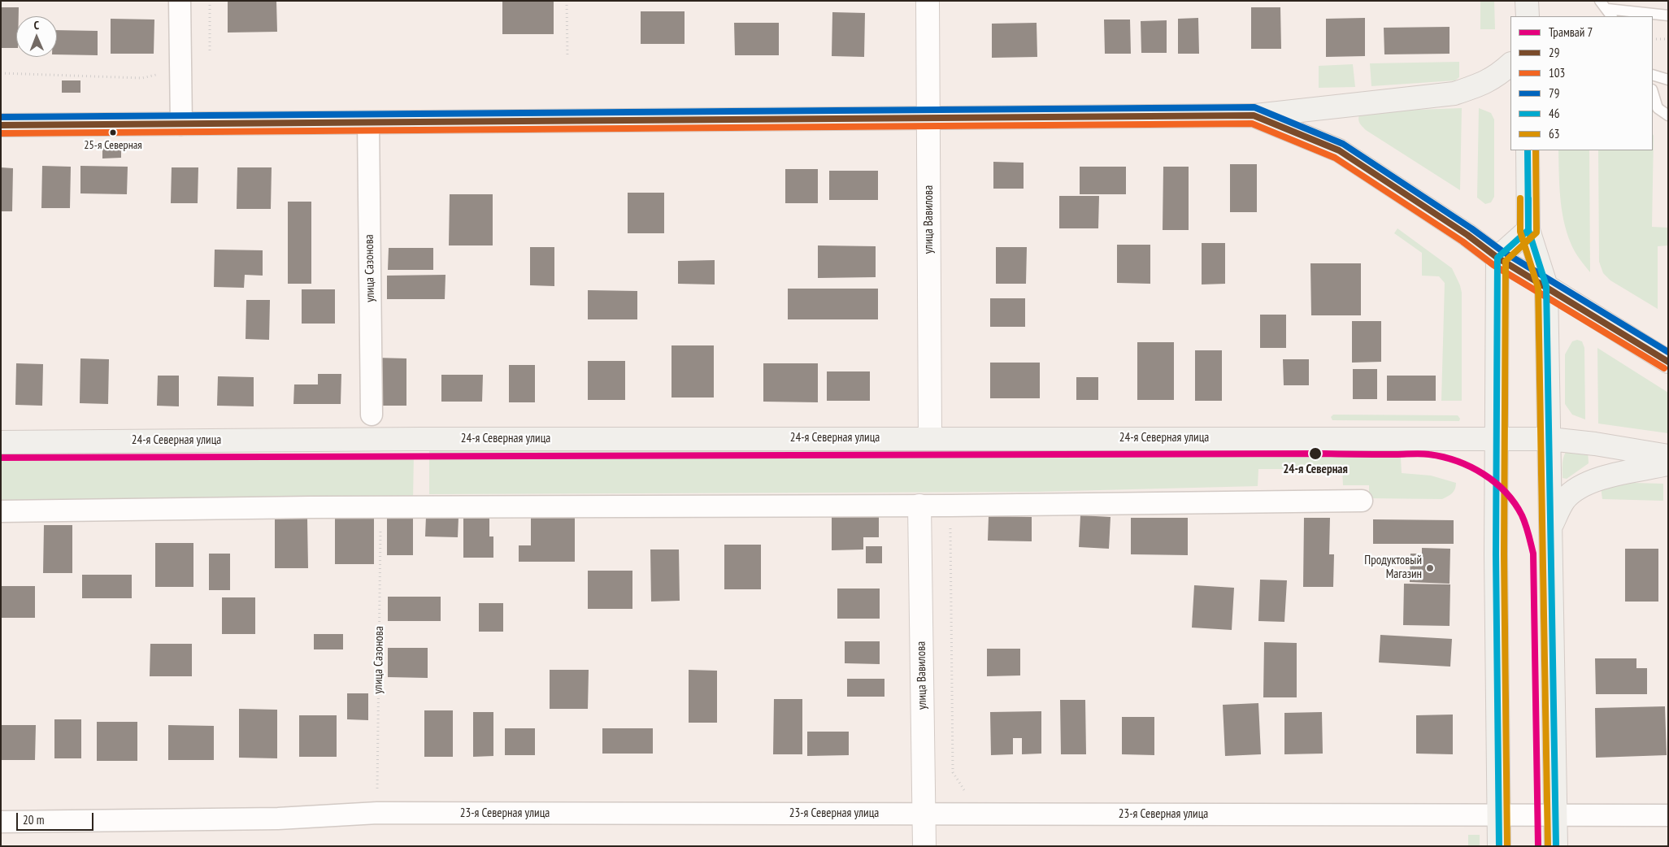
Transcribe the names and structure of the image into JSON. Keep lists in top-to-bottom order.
{
  "streets": {
    "main road": ["24-я Северная улица"],
    "street": ["улица Вавилова", "улица Сазонова", "23-я Северная улица"]
  },
  "crossings": [
    ["улица Вавилова", "24-я Северная улица"],
    ["улица Вавилова", "23-я Северная улица"],
    ["улица Сазонова", "23-я Северная улица"]
  ],
  "places": ["25-я Северная", "24-я Северная", "Продуктовый Магазин"],
  "lines": [
    "transit line 79",
    "transit line 29",
    "transit line 103",
    "transit line 46",
    "transit line 63",
    "tram line 7"
  ],
  "legend": [
    "Трамвай 7",
    "29",
    "103",
    "79",
    "46",
    "63"
  ],
  "scale_bar": "20 m",
  "north": "top"
}
